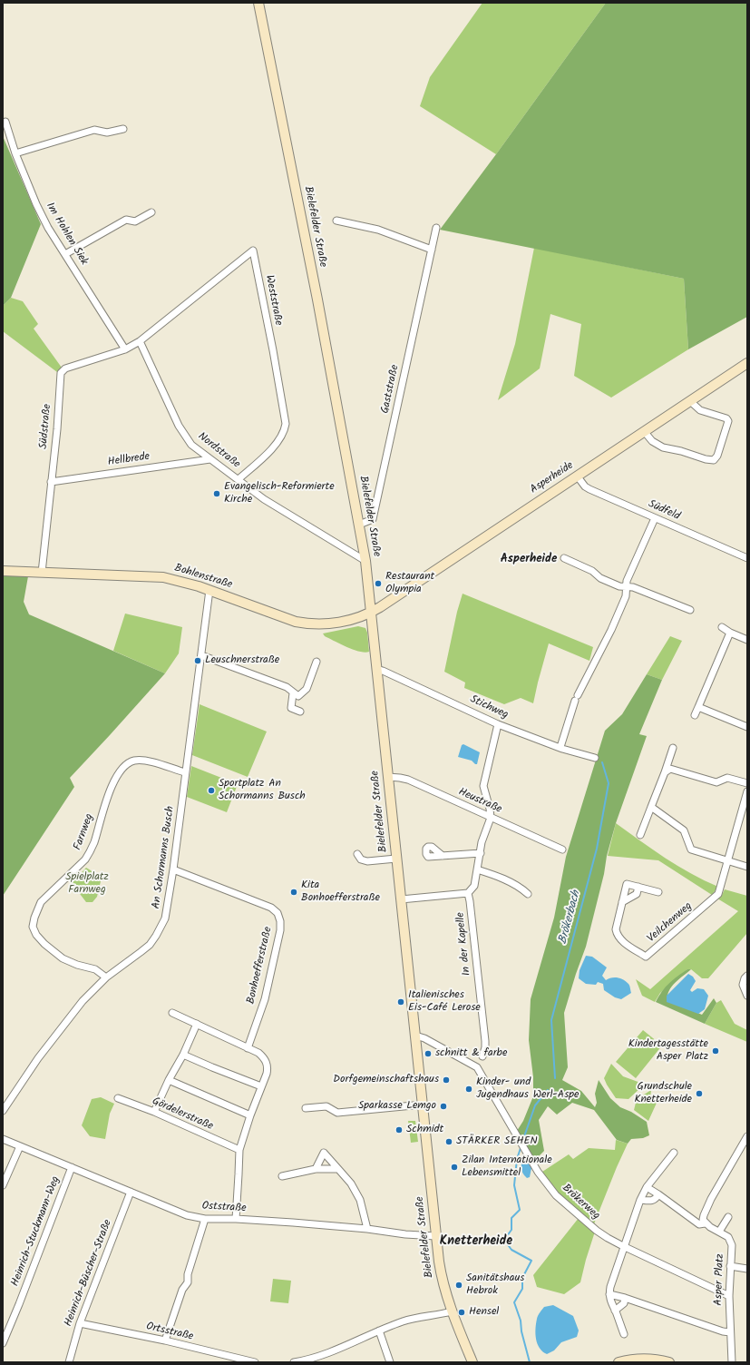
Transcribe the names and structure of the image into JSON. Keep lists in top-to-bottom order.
{
  "streets": {
    "main road": ["Bielefelder Straße", "Asperheide", "Bohlenstraße"],
    "street": [
      "Im Hohlen Siek",
      "Weststraße",
      "Gaststraße",
      "Südstraße",
      "Nordstraße",
      "Hellbrede",
      "Südfeld",
      "Stichweg",
      "Heustraße",
      "Farnweg",
      "An Schormanns Busch",
      "Veilchenweg",
      "In der Kapelle",
      "Bonhoefferstraße",
      "Gördelerstraße",
      "Brökerweg",
      "Oststraße",
      "Heinrich-Stuckmann-Weg",
      "Heinrich-Büscher-Straße",
      "Asper Platz",
      "Ortsstraße"
    ]
  },
  "crossings": [
    ["Bielefelder Straße", "Gaststraße"],
    ["Bielefelder Straße", "Nordstraße"],
    ["Bielefelder Straße", "Asperheide"],
    ["Bielefelder Straße", "Bohlenstraße"],
    ["Bielefelder Straße", "Stichweg"],
    ["Bielefelder Straße", "Heustraße"],
    ["Bielefelder Straße", "Brökerweg"],
    ["Bielefelder Straße", "Oststraße"],
    ["Im Hohlen Siek", "Südstraße"],
    ["Weststraße", "Südstraße"],
    ["Weststraße", "Nordstraße"],
    ["Südstraße", "Nordstraße"],
    ["Südstraße", "Hellbrede"],
    ["Südstraße", "Bohlenstraße"],
    ["Nordstraße", "Hellbrede"],
    ["Asperheide", "Südfeld"],
    ["Asperheide", "Bohlenstraße"],
    ["Bohlenstraße", "An Schormanns Busch"],
    ["Farnweg", "An Schormanns Busch"],
    ["An Schormanns Busch", "Bonhoefferstraße"],
    ["Brökerweg", "Asper Platz"],
    ["Oststraße", "Heinrich-Stuckmann-Weg"],
    ["Oststraße", "Heinrich-Büscher-Straße"],
    ["Heinrich-Büscher-Straße", "Ortsstraße"]
  ],
  "districts": ["Asperheide", "Knetterheide"],
  "water": ["Brökerbach"],
  "parks": ["Spielplatz Farnweg"],
  "places": [
    "Evangelisch-Reformierte Kirche",
    "Restaurant Olympia",
    "Leuschnerstraße",
    "Sportplatz An Schormanns Busch",
    "Kita Bonhoefferstraße",
    "Italienisches Eis-Café Lerose",
    "Kindertagesstätte Asper Platz",
    "schnitt & farbe",
    "Dorfgemeinschaftshaus",
    "Kinder- und Jugendhaus Werl-Aspe",
    "Grundschule Knetterheide",
    "Sparkasse Lemgo",
    "Schmidt",
    "STÄRKER SEHEN",
    "Zilan Internationale Lebensmittel",
    "Sanitätshaus Hebrok",
    "Hensel"
  ]
}
